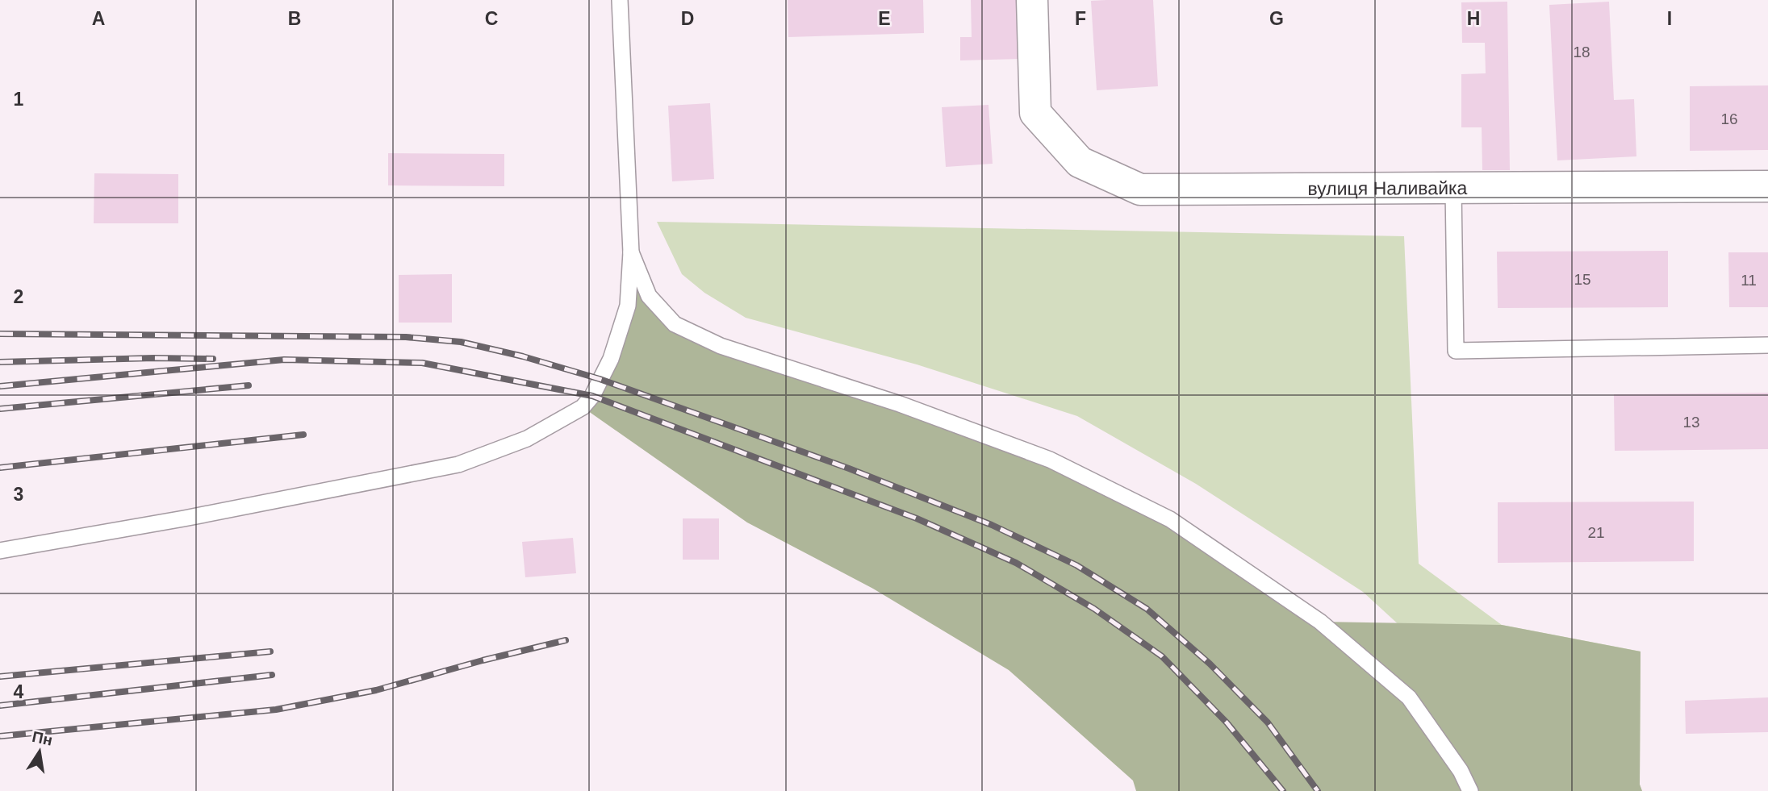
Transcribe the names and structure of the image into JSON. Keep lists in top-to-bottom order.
{
  "streets": {
    "street": ["вулиця Наливайка"]
  },
  "house_numbers": [
    "18",
    "16",
    "15",
    "11",
    "13",
    "21"
  ],
  "north": "top",
  "grid": {
    "columns": [
      "A",
      "B",
      "C",
      "D",
      "E",
      "F",
      "G",
      "H",
      "I"
    ],
    "rows": [
      "1",
      "2",
      "3",
      "4"
    ]
  }
}
